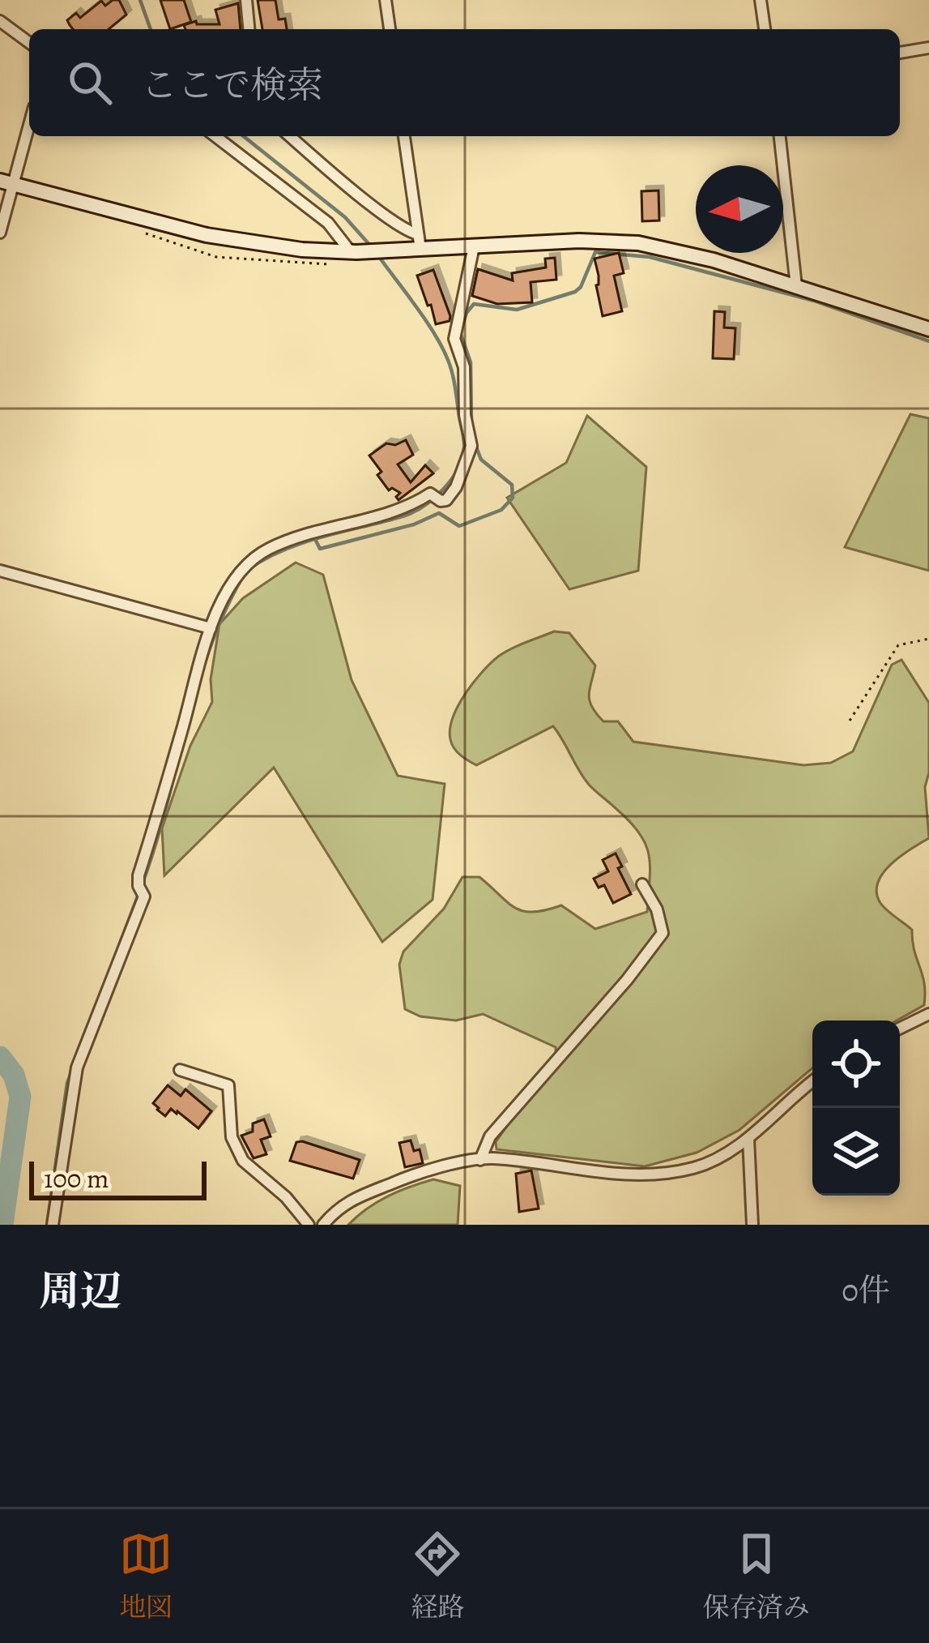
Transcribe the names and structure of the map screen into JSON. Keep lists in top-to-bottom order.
{
  "scale_bar": "100 m",
  "north": "left",
  "page": {
    "search": "ここで検索",
    "scale": "100 m",
    "heading": ["周辺", "0件"],
    "nav": ["地図", "経路", "保存済み"]
  }
}
